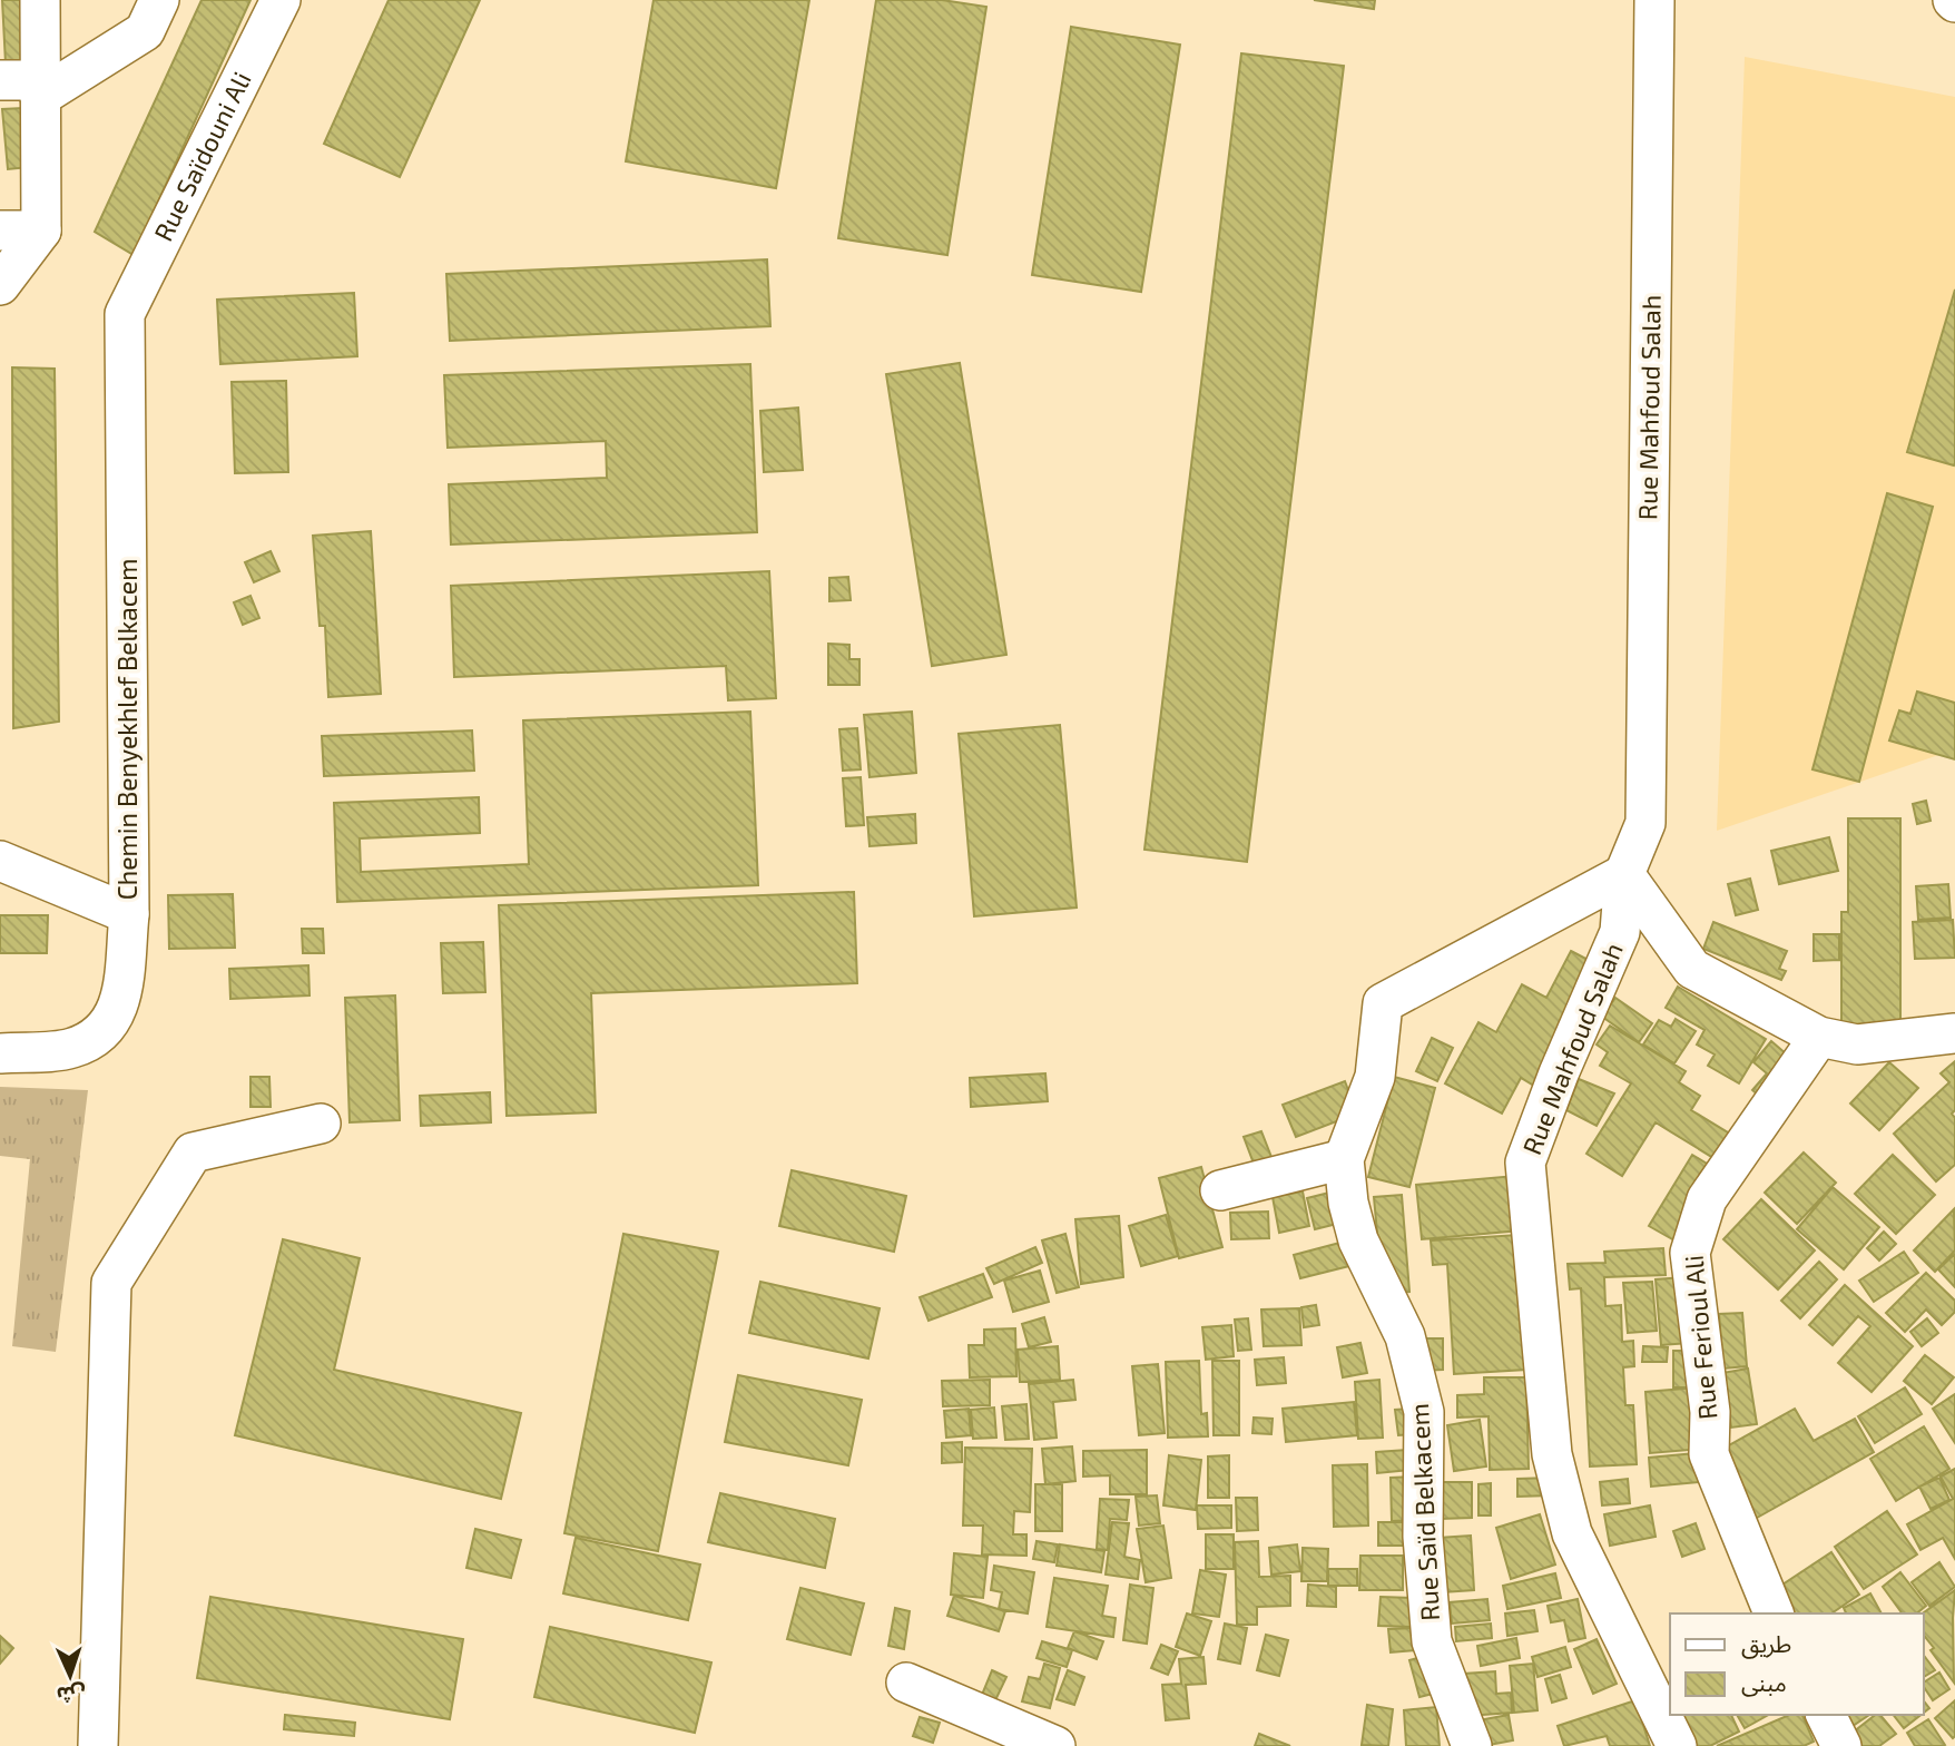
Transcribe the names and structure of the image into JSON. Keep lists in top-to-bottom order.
{
  "streets": {
    "street": [
      "Rue Saïdouni Ali",
      "Rue Mahfoud Salah",
      "Chemin Benyekhlef Belkacem",
      "Rue Ferioul Ali",
      "Rue Saïd Belkacem"
    ]
  },
  "crossings": [
    ["Rue Saïdouni Ali", "Chemin Benyekhlef Belkacem"],
    ["Rue Mahfoud Salah", "Rue Saïd Belkacem"]
  ],
  "legend": ["طريق", "مبنى"],
  "north": "bottom"
}
